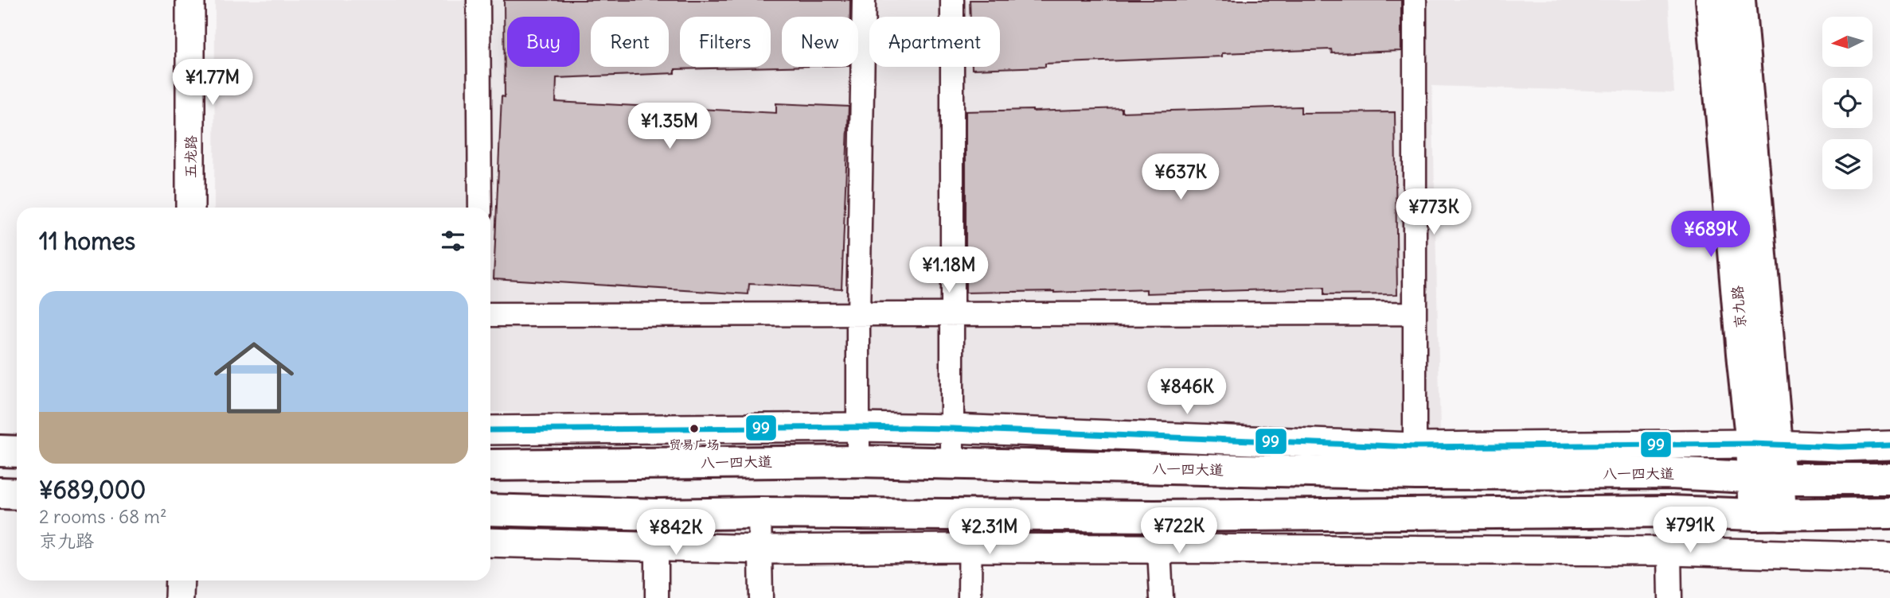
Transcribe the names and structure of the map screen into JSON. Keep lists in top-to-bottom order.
{
  "streets": {
    "main road": ["京九路", "八一四大道"],
    "street": ["五龙路"]
  },
  "crossings": [
    ["京九路", "八一四大道"]
  ],
  "places": ["贸易广场"],
  "lines": ["transit line 99"],
  "north": "left",
  "page": {
    "chip": [
      "Buy",
      "Rent",
      "Filters",
      "New",
      "Apartment"
    ],
    "price": [
      "¥1.77M",
      "¥1.35M",
      "¥637K",
      "¥773K",
      "¥689K",
      "¥1.18M",
      "¥846K",
      "¥791K",
      "¥722K",
      "¥2.31M",
      "¥842K"
    ],
    "heading": "11 homes",
    "list": [
      {
        "name": "¥689,000",
        "note": "2 rooms · 68 m² · 京九路"
      }
    ]
  }
}
